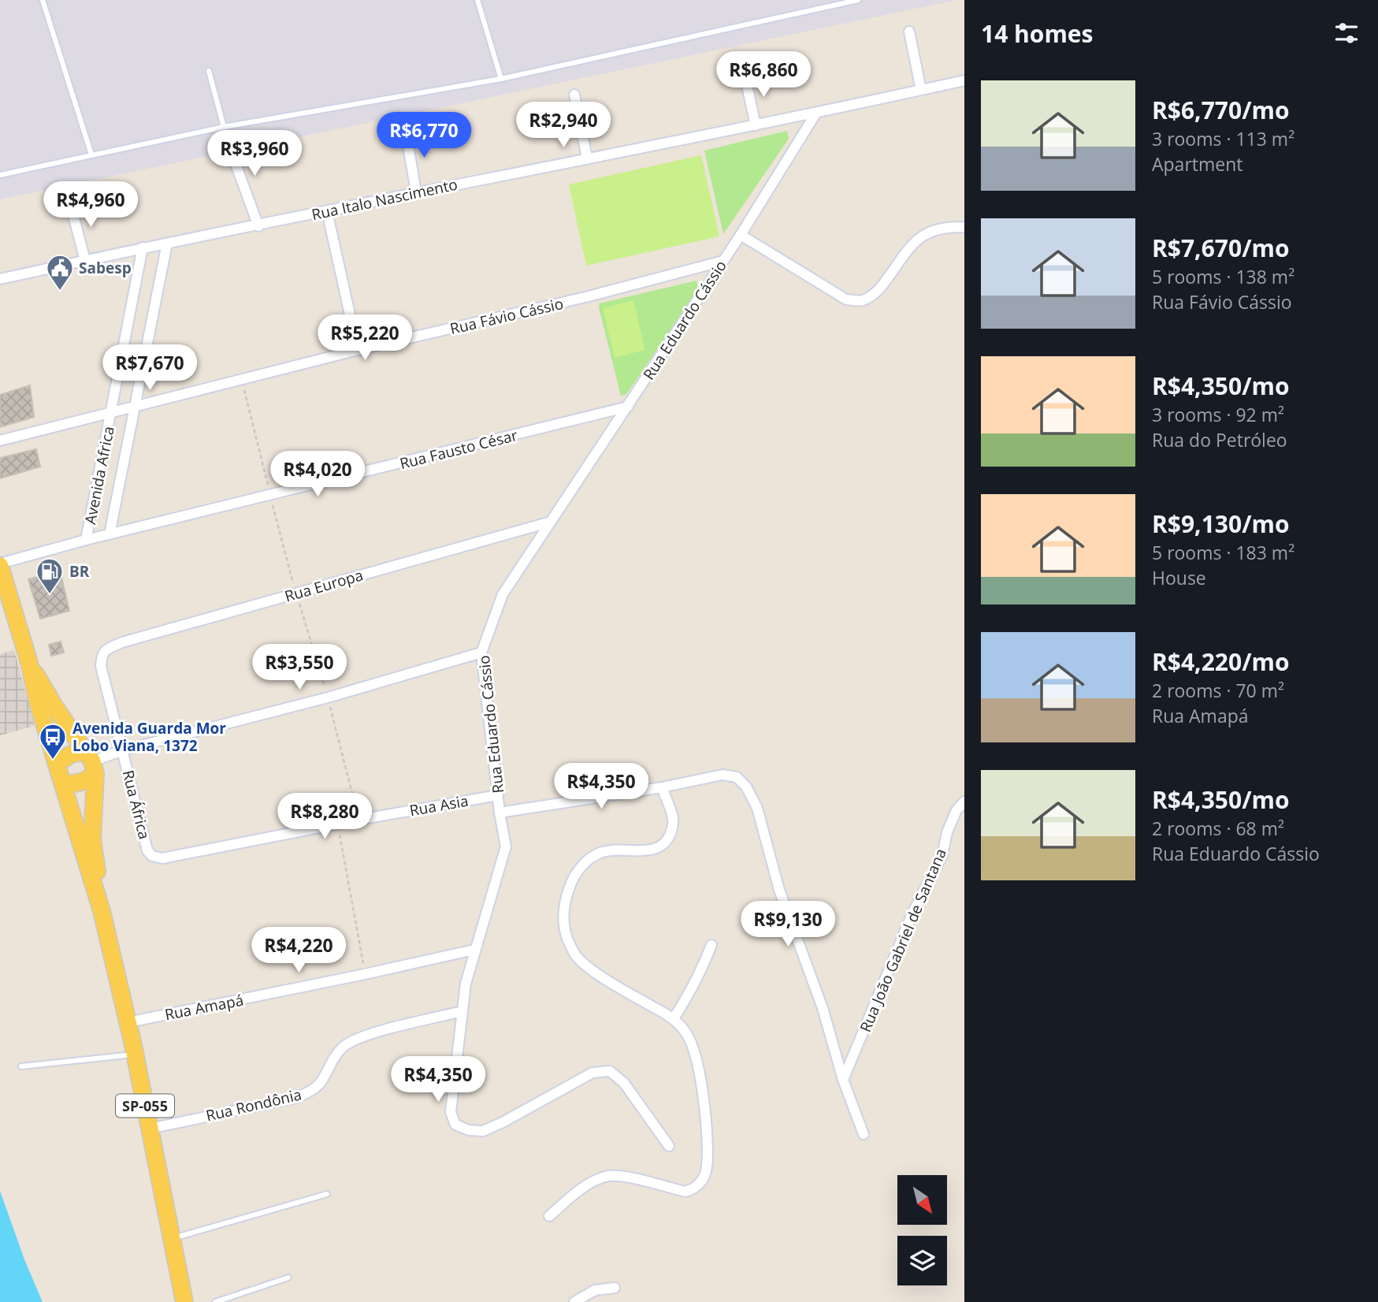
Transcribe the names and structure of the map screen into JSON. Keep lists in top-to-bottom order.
{
  "streets": {
    "main road": ["SP-055"],
    "street": [
      "Rua Italo Nascimento",
      "Rua Fávio Cássio",
      "Rua Eduardo Cássio",
      "Rua Fausto César",
      "Avenida Africa",
      "Rua Europa",
      "Rua África",
      "Rua Asia",
      "Rua João Gabriel de Santana",
      "Rua Amapá",
      "Rua Rondônia"
    ]
  },
  "crossings": [
    ["Rua Italo Nascimento", "Rua Eduardo Cássio"],
    ["Rua Italo Nascimento", "Avenida Africa"],
    ["Rua Fávio Cássio", "Rua Eduardo Cássio"],
    ["Rua Fávio Cássio", "Avenida Africa"],
    ["Rua Eduardo Cássio", "Rua Fausto César"],
    ["Rua Eduardo Cássio", "Rua Europa"],
    ["Rua Eduardo Cássio", "Rua Asia"],
    ["Rua Eduardo Cássio", "Rua Amapá"],
    ["Rua Eduardo Cássio", "Rua Rondônia"],
    ["Rua Fausto César", "Avenida Africa"],
    ["Rua Fausto César", "SP-055"],
    ["Rua Europa", "Rua África"],
    ["Rua África", "Rua Asia"],
    ["Rua Amapá", "SP-055"],
    ["Rua Rondônia", "SP-055"]
  ],
  "places": {
    "public building": ["Sabesp"],
    "fuel station": ["BR"],
    "bus stop": ["Avenida Guarda Mor Lobo Viana, 1372"]
  },
  "north": "bottom right",
  "page": {
    "heading": "14 homes",
    "price": [
      "R$6,860",
      "R$2,940",
      "R$6,770",
      "R$3,960",
      "R$4,960",
      "R$5,220",
      "R$7,670",
      "R$4,020",
      "R$3,550",
      "R$4,350",
      "R$8,280",
      "R$9,130",
      "R$4,220",
      "R$4,350"
    ],
    "list": [
      {
        "name": "R$6,770/mo",
        "note": "3 rooms · 113 m² · Apartment"
      },
      {
        "name": "R$7,670/mo",
        "note": "5 rooms · 138 m² · Rua Fávio Cássio"
      },
      {
        "name": "R$4,350/mo",
        "note": "3 rooms · 92 m² · Rua do Petróleo"
      },
      {
        "name": "R$9,130/mo",
        "note": "5 rooms · 183 m² · House"
      },
      {
        "name": "R$4,220/mo",
        "note": "2 rooms · 70 m² · Rua Amapá"
      },
      {
        "name": "R$4,350/mo",
        "note": "2 rooms · 68 m² · Rua Eduardo Cássio"
      }
    ]
  }
}
